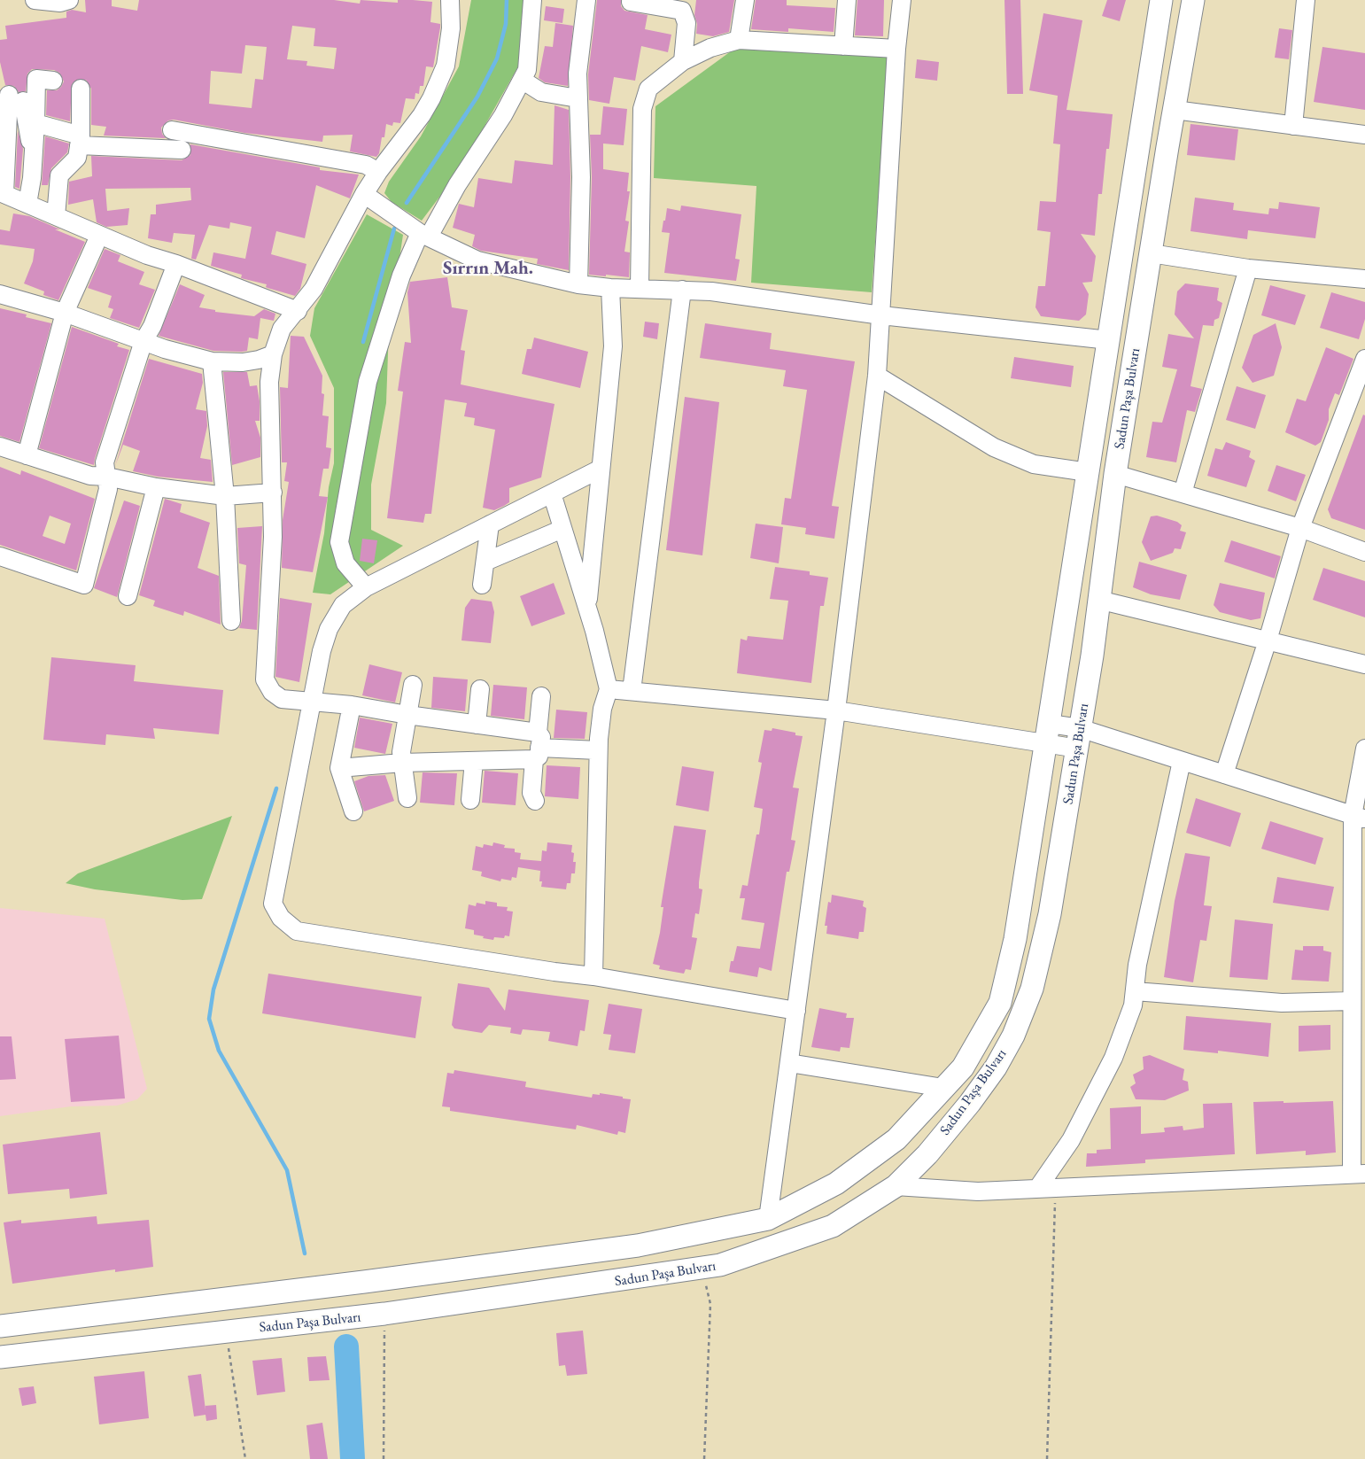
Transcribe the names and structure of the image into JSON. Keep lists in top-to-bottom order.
{
  "streets": {
    "main road": ["Sadun Paşa Bulvarı"]
  },
  "districts": ["Sırrın Mah."]
}
